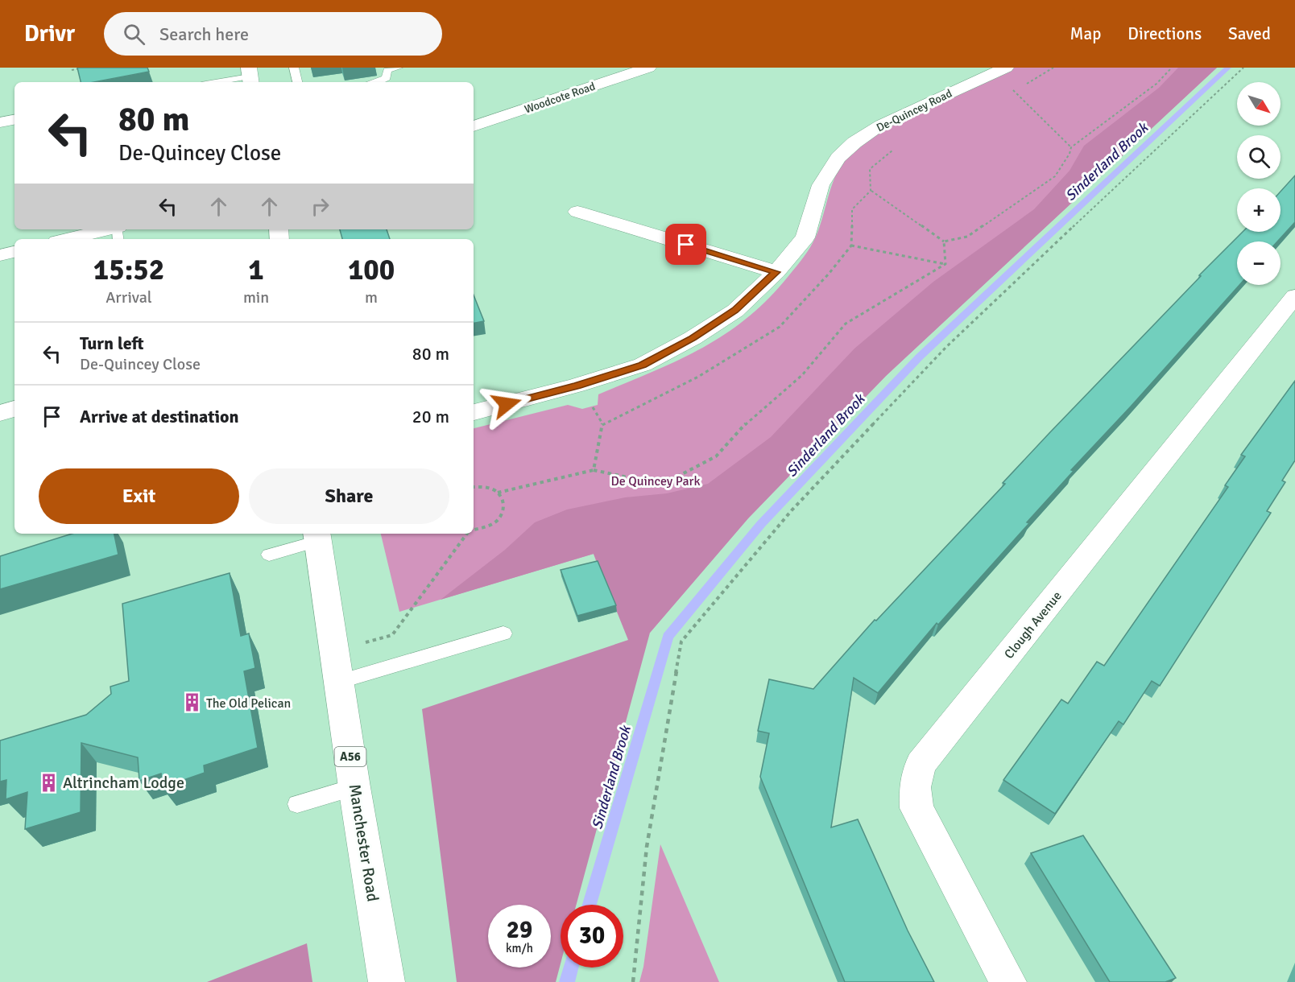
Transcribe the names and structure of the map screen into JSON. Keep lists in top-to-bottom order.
{
  "streets": {
    "main road": [
      "Woodcote Road",
      "De-Quincey Road",
      "Clough Avenue",
      "A56",
      "Manchester Road"
    ]
  },
  "water": ["Sinderland Brook"],
  "parks": ["De Quincey Park"],
  "places": {
    "building": ["The Old Pelican", "Altrincham Lodge"]
  },
  "north": "bottom right",
  "page": {
    "header": "Drivr",
    "search": "Search here",
    "nav": ["Map", "Directions", "Saved"],
    "map_buttons": ["+", "−"],
    "turn": ["80 m", "De-Quincey Close"],
    "eta": [
      "15:52",
      "Arrival",
      "1",
      "min",
      "100",
      "m"
    ],
    "list": [
      {
        "name": "Turn left",
        "note": "De-Quincey Close",
        "value": "80 m"
      },
      {
        "name": "Arrive at destination",
        "value": "20 m"
      }
    ],
    "buttons": ["Exit", "Share"],
    "speed": "29 km/h",
    "limit": "30"
  }
}
